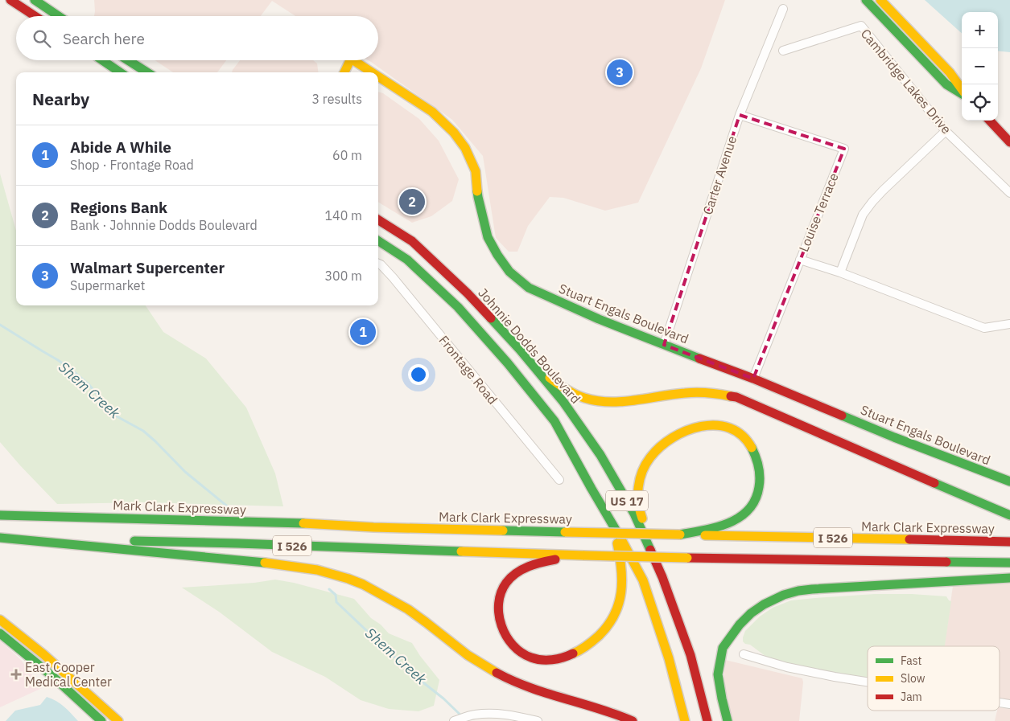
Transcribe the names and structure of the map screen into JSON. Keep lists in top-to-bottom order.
{
  "streets": {
    "main road": [
      "Stuart Engals Boulevard",
      "Johnnie Dodds Boulevard",
      "US 17",
      "Mark Clark Expressway",
      "I 526"
    ],
    "street": [
      "Cambridge Lakes Drive",
      "Carter Avenue",
      "Louise Terrace",
      "Frontage Road"
    ]
  },
  "crossings": [
    ["Carter Avenue", "Louise Terrace"],
    ["Carter Avenue", "Stuart Engals Boulevard"],
    ["Louise Terrace", "Stuart Engals Boulevard"]
  ],
  "water": ["Shem Creek"],
  "places": {
    "health": ["East Cooper Medical Center"]
  },
  "legend": ["Fast", "Slow", "Jam"],
  "page": {
    "map_buttons": ["+", "−"],
    "search": "Search here",
    "pins": ["3", "2", "1"],
    "heading": ["Nearby", "3 results"],
    "list": [
      {
        "mark": "1",
        "name": "Abide A While",
        "note": "Shop · Frontage Road",
        "value": "60 m"
      },
      {
        "mark": "2",
        "name": "Regions Bank",
        "note": "Bank · Johnnie Dodds Boulevard",
        "value": "140 m"
      },
      {
        "mark": "3",
        "name": "Walmart Supercenter",
        "note": "Supermarket",
        "value": "300 m"
      }
    ]
  }
}
